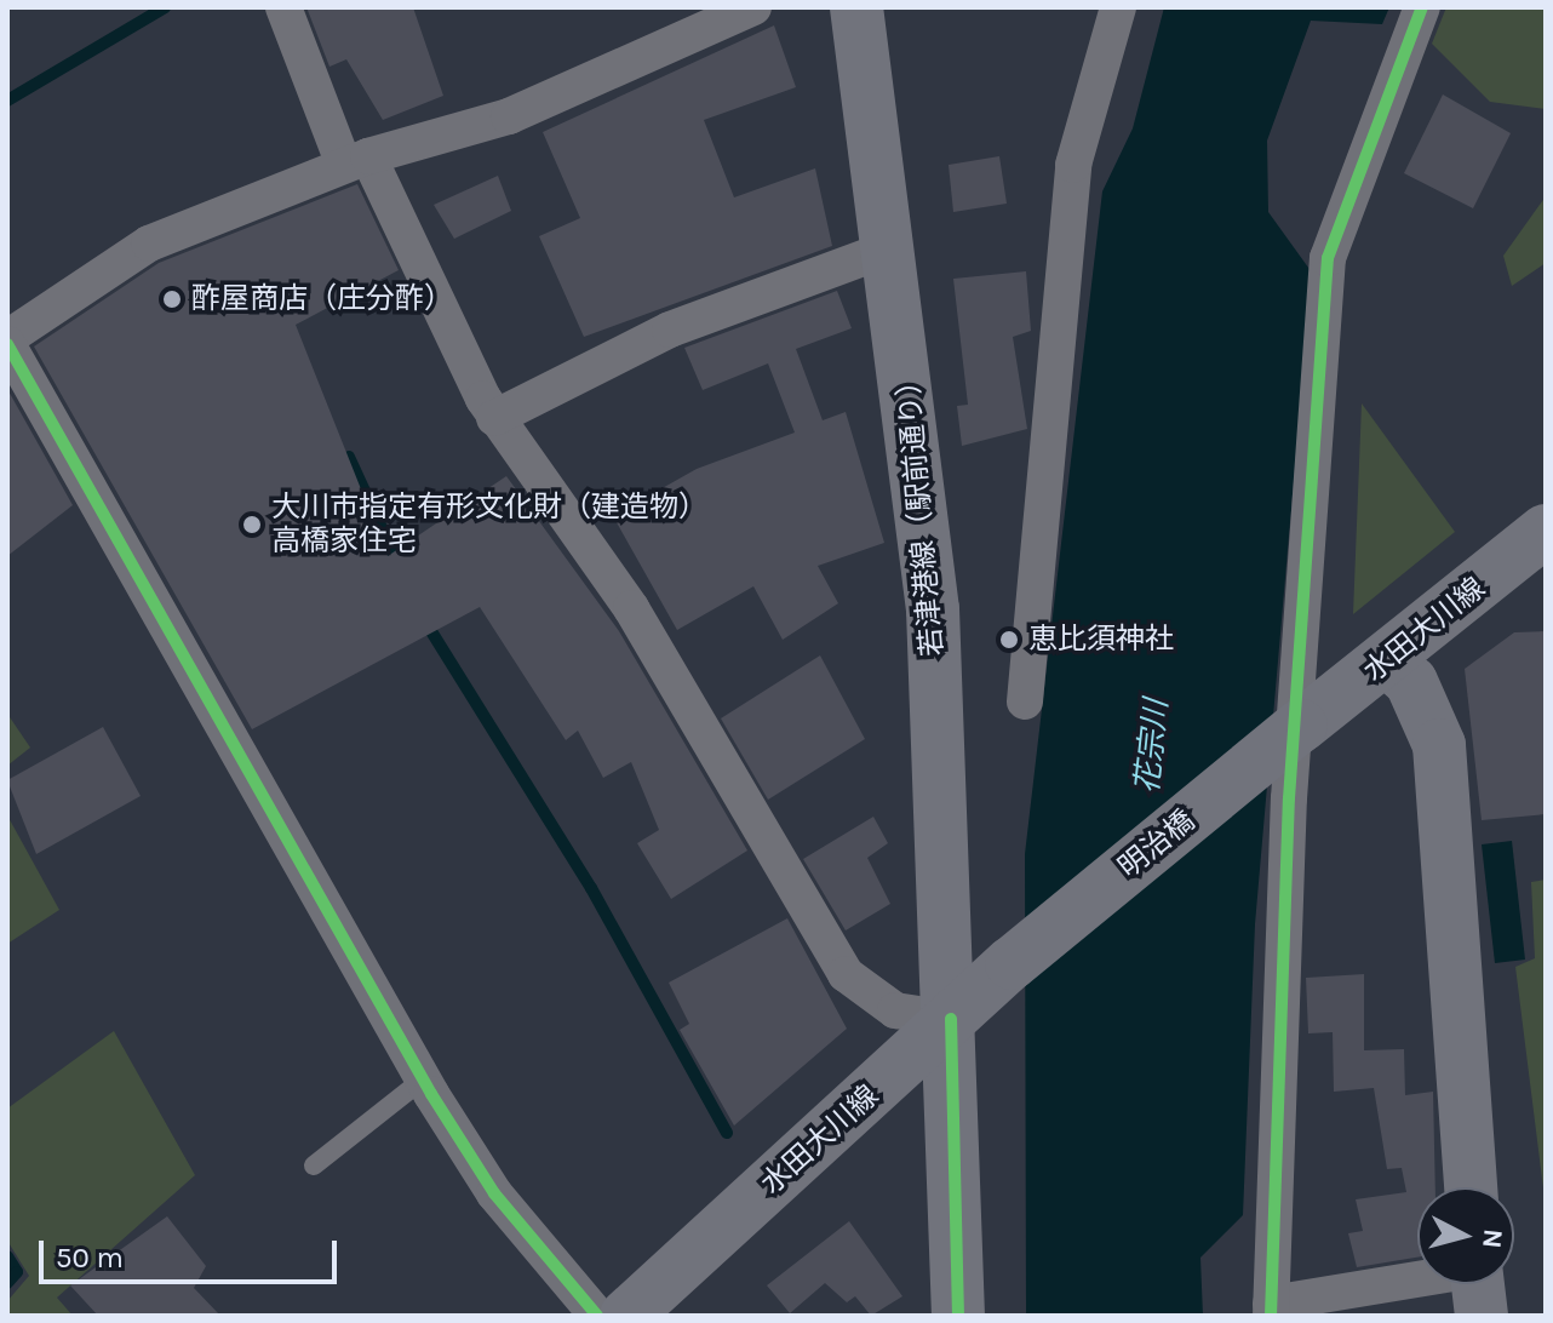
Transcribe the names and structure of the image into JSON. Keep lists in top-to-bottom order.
{
  "streets": {
    "main road": ["若津港線（駅前通り）", "水田大川線", "明治橋"]
  },
  "crossings": [
    ["若津港線（駅前通り）", "水田大川線"],
    ["水田大川線", "明治橋"]
  ],
  "water": ["花宗川"],
  "places": ["酢屋商店（庄分酢）", "大川市指定有形文化財（建造物） 高橋家住宅", "恵比須神社"],
  "scale_bar": "50 m",
  "north": "right"
}
